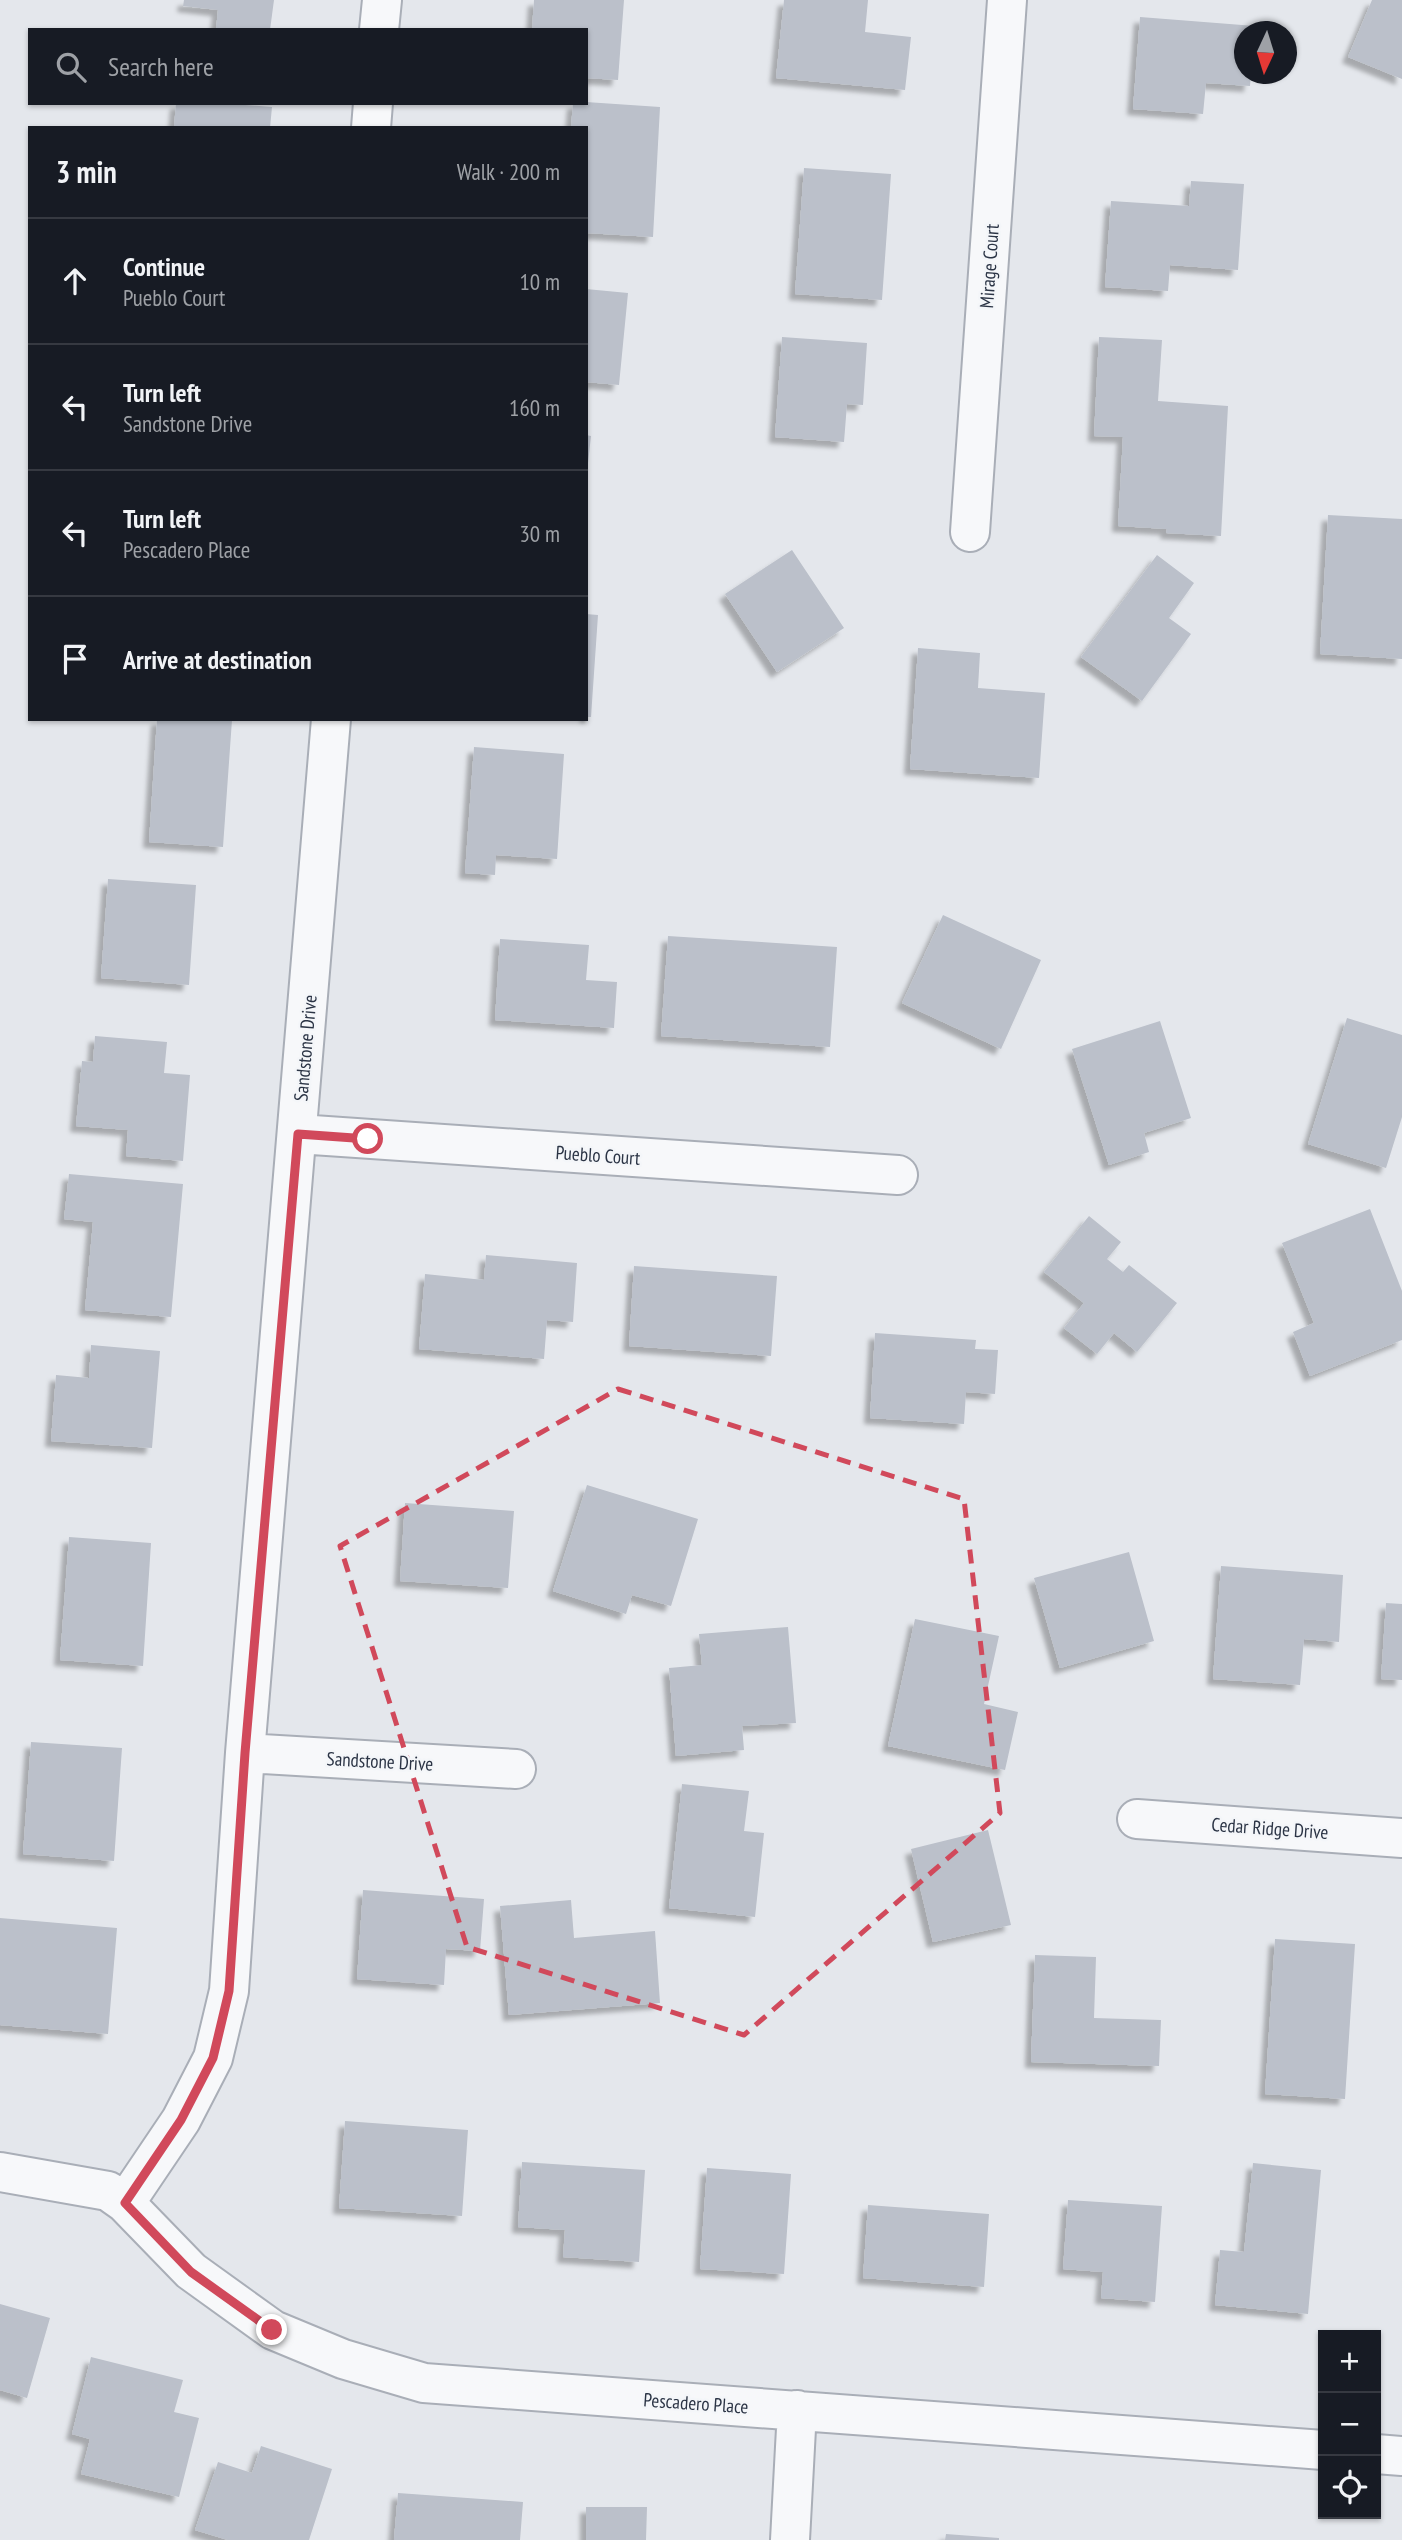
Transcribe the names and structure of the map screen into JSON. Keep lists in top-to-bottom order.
{
  "streets": {
    "street": [
      "Mirage Court",
      "Sandstone Drive",
      "Pueblo Court",
      "Cedar Ridge Drive",
      "Pescadero Place"
    ]
  },
  "crossings": [
    ["Sandstone Drive", "Pueblo Court"],
    ["Sandstone Drive", "Pescadero Place"]
  ],
  "north": "bottom",
  "page": {
    "search": "Search here",
    "heading": ["3 min", "Walk · 200 m"],
    "list": [
      ["Continue", "Pueblo Court", "10 m"],
      ["Turn left", "Sandstone Drive", "160 m"],
      ["Turn left", "Pescadero Place", "30 m"],
      "Arrive at destination"
    ],
    "map_buttons": ["+", "−"]
  }
}
